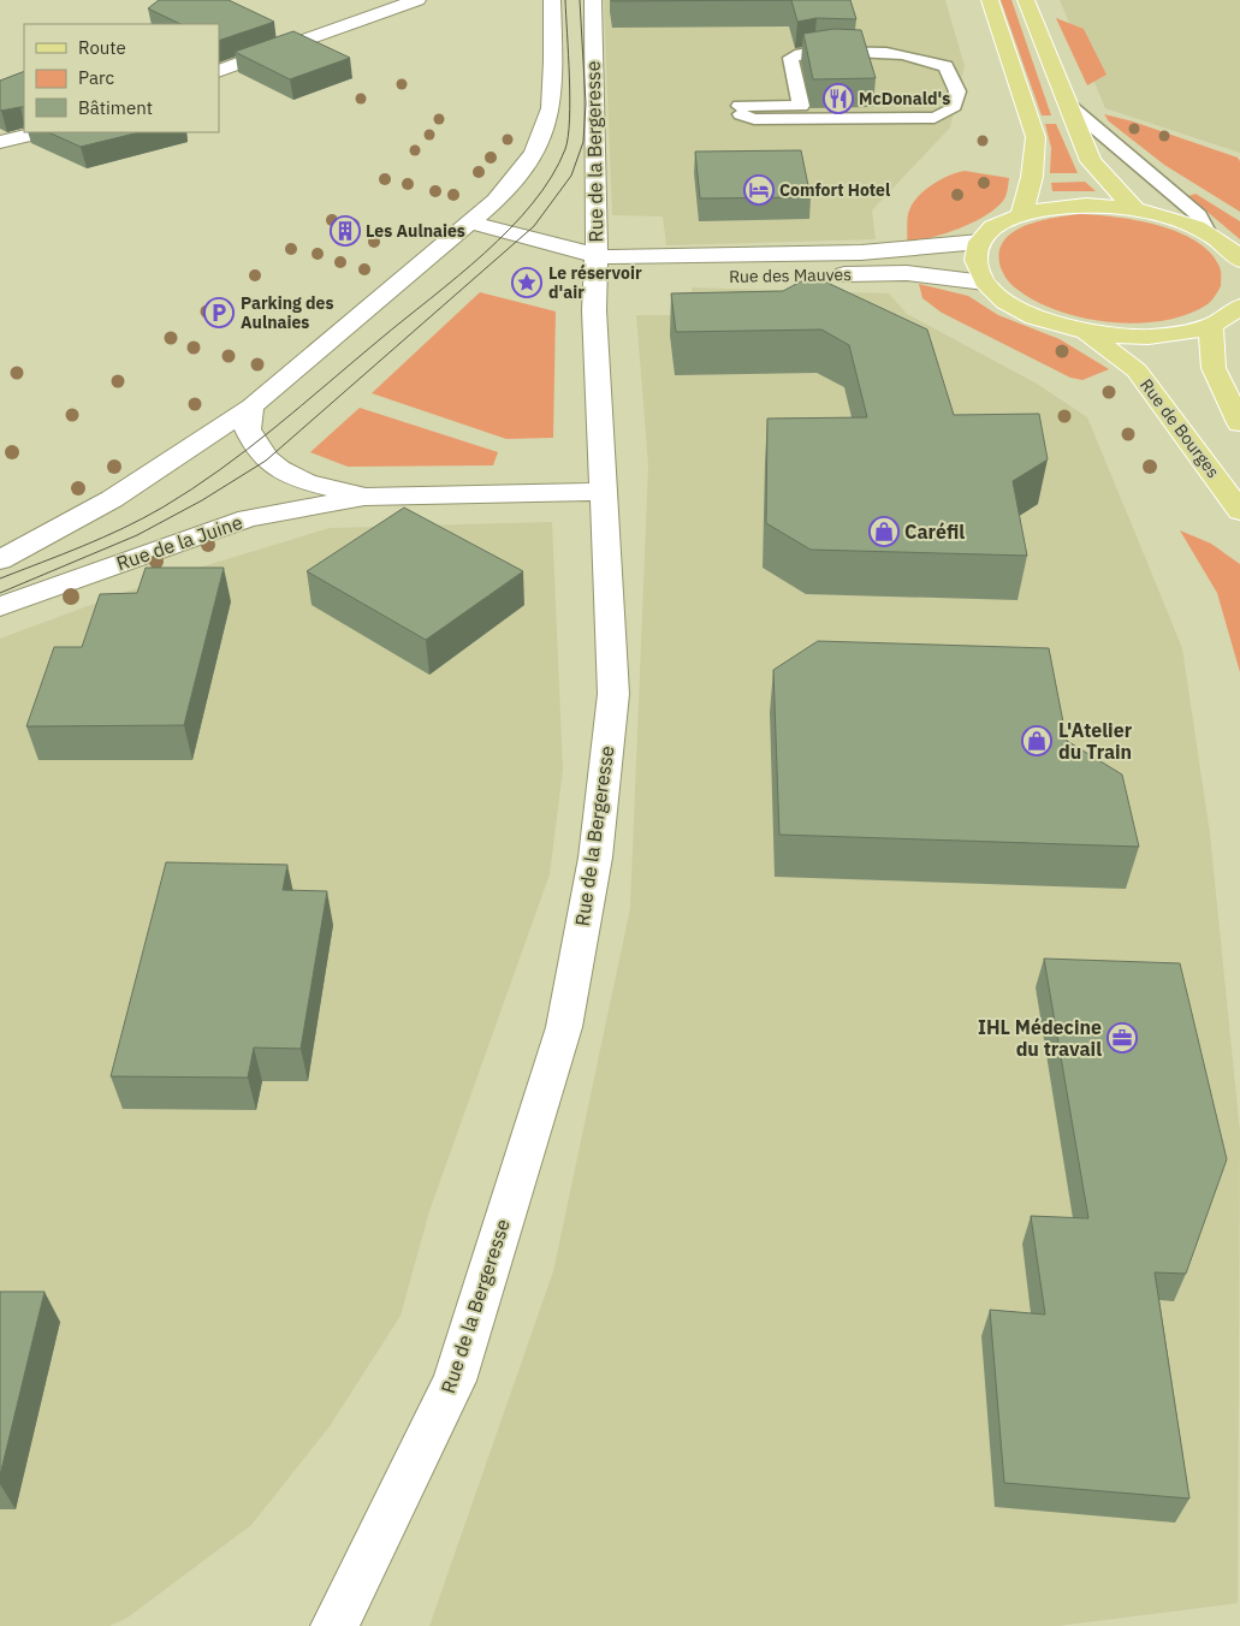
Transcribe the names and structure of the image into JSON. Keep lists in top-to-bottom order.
{
  "streets": {
    "main road": ["Rue de Bourges"],
    "street": ["Rue de la Bergeresse", "Rue des Mauves", "Rue de la Juine"]
  },
  "crossings": [
    ["Rue de la Bergeresse", "Rue des Mauves"],
    ["Rue de la Bergeresse", "Rue de la Juine"]
  ],
  "places": {
    "restaurant": ["McDonald's"],
    "hotel": ["Comfort Hotel"],
    "building": ["Les Aulnaies"],
    "place": ["Le réservoir d'air"],
    "parking": ["Parking des Aulnaies"],
    "shop": ["Caréfil", "L'Atelier du Train"],
    "office": ["IHL Médecine du travail"]
  },
  "legend": ["Route", "Parc", "Bâtiment"]
}
